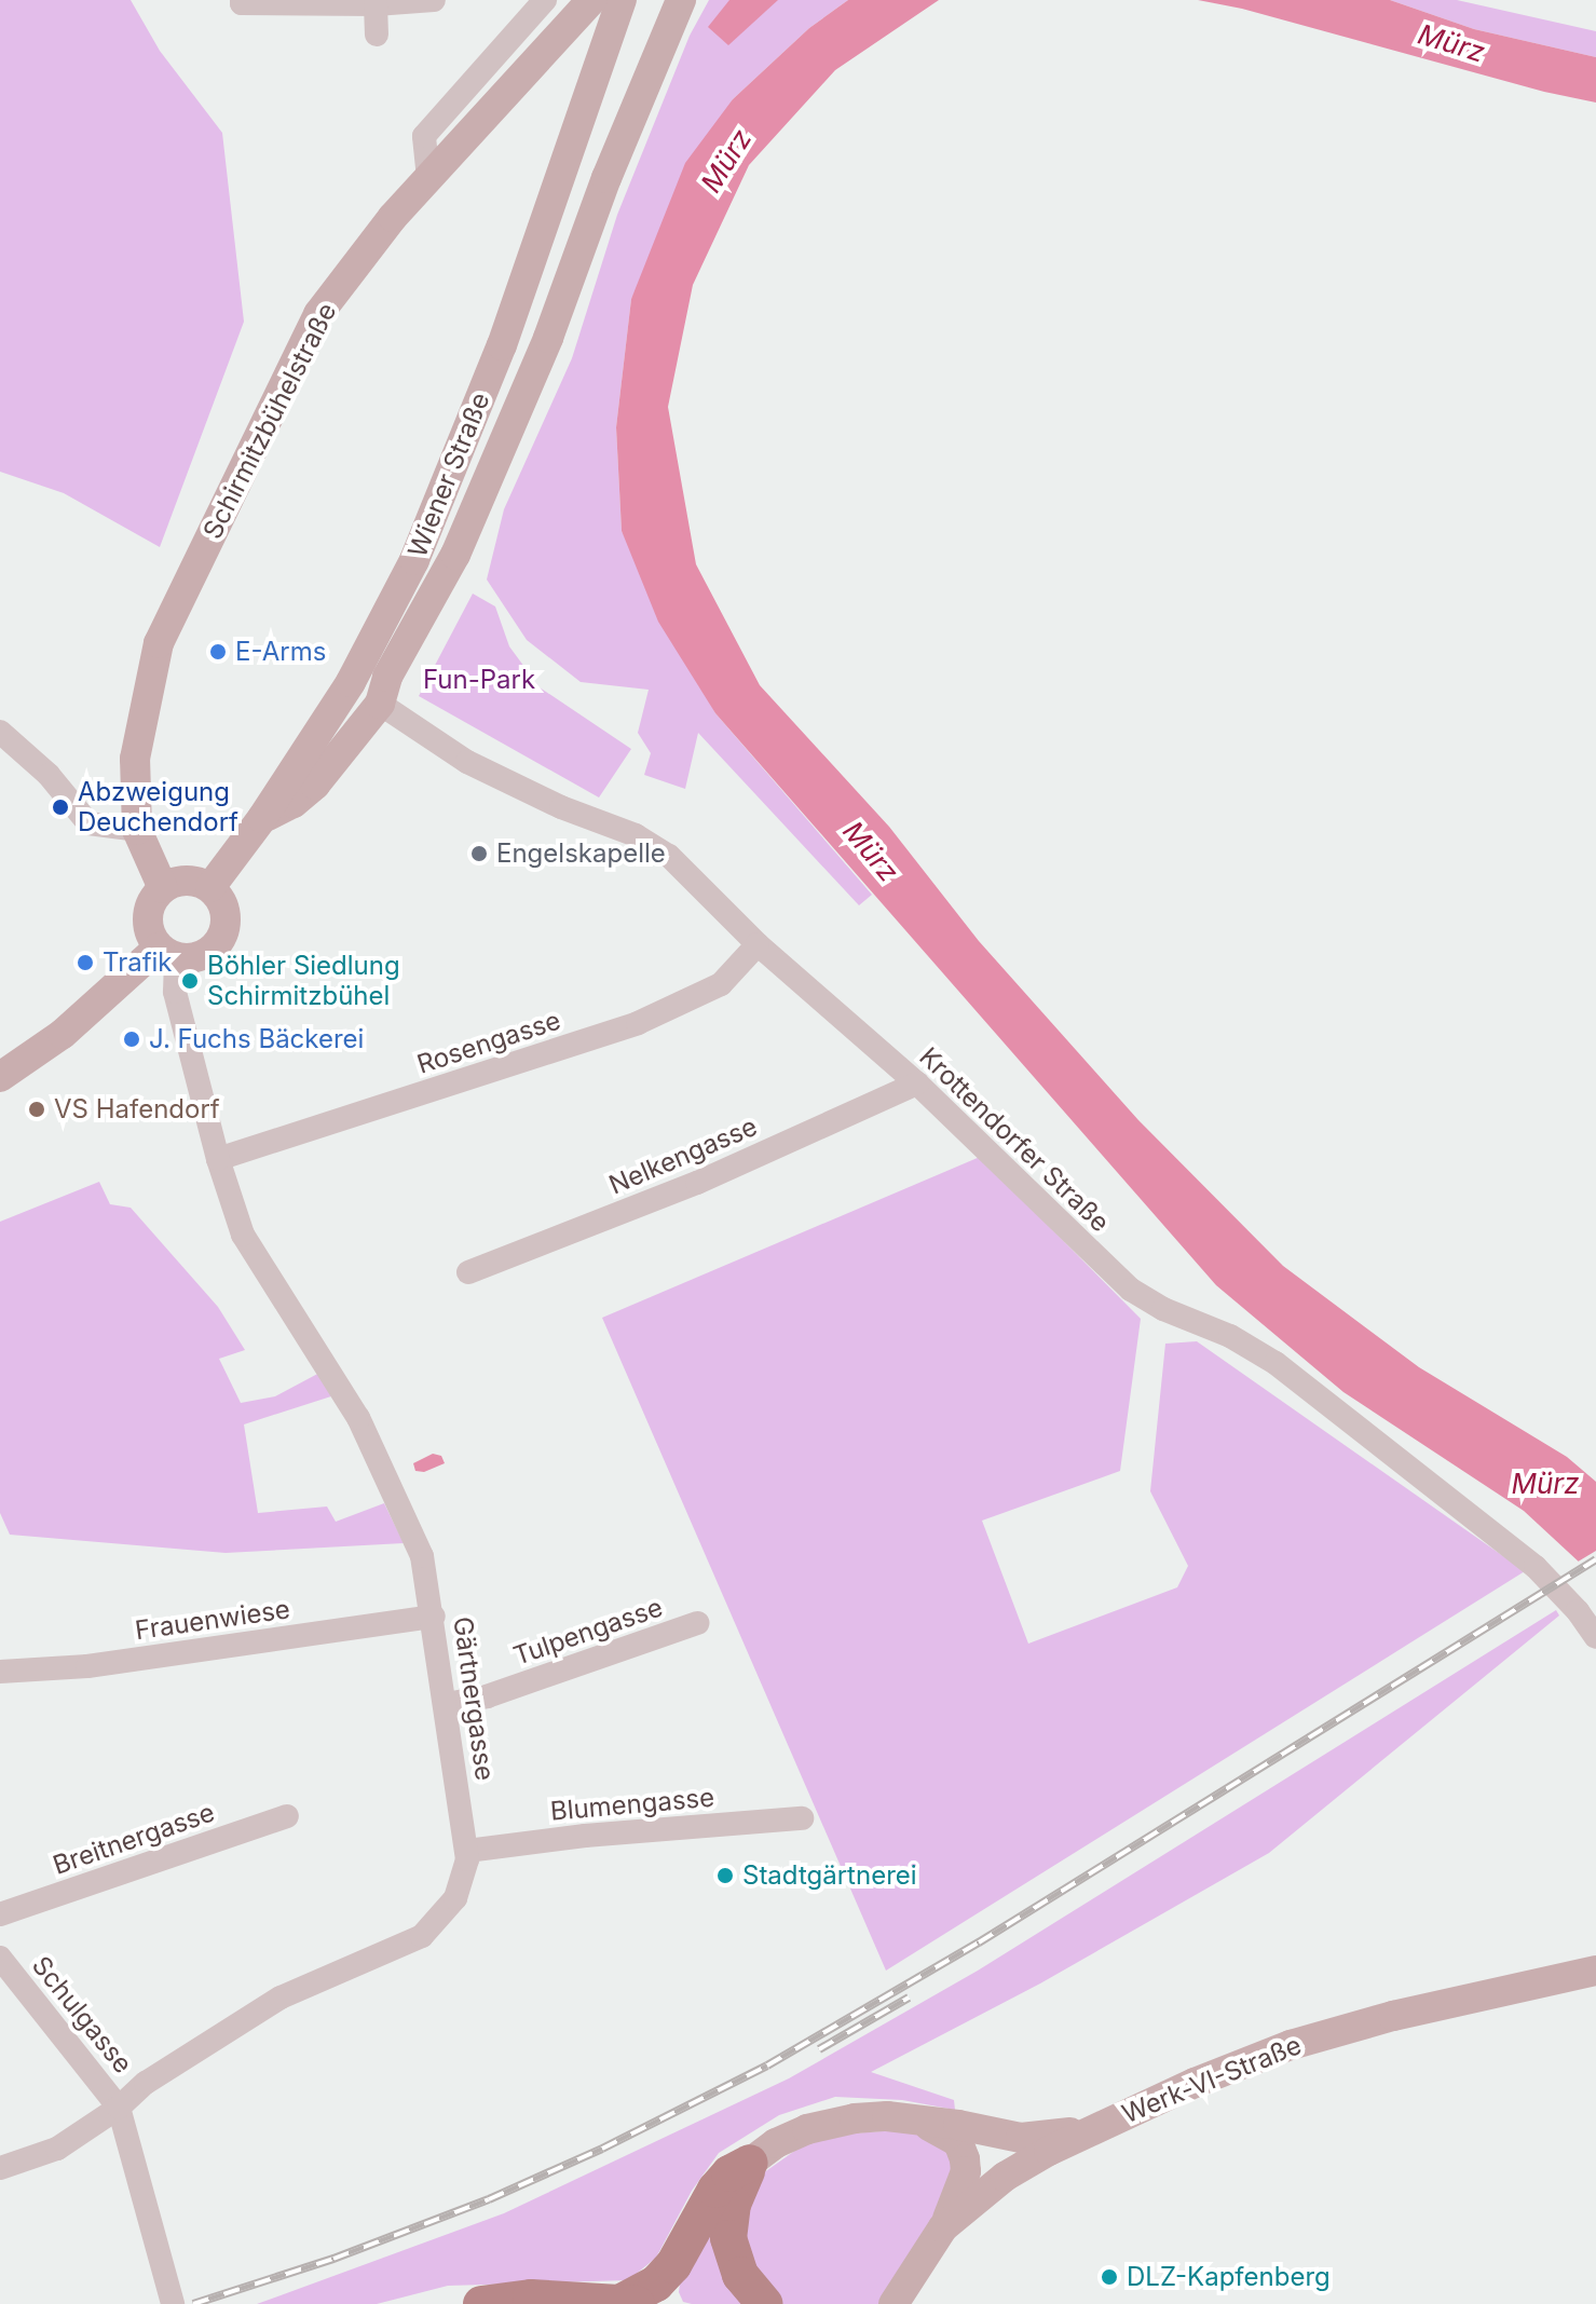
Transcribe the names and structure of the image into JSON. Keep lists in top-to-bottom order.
{
  "streets": {
    "main road": ["Schirmitzbühelstraße", "Wiener Straße", "Werk-VI-Straße"],
    "street": [
      "Rosengasse",
      "Krottendorfer Straße",
      "Nelkengasse",
      "Frauenwiese",
      "Tulpengasse",
      "Gärtnergasse",
      "Blumengasse",
      "Breitnergasse",
      "Schulgasse"
    ]
  },
  "crossings": [
    ["Wiener Straße", "Gärtnergasse"],
    ["Rosengasse", "Krottendorfer Straße"],
    ["Rosengasse", "Gärtnergasse"],
    ["Krottendorfer Straße", "Nelkengasse"],
    ["Frauenwiese", "Gärtnergasse"],
    ["Tulpengasse", "Gärtnergasse"],
    ["Gärtnergasse", "Blumengasse"],
    ["Gärtnergasse", "Schulgasse"]
  ],
  "water": ["Mürz"],
  "parks": ["Fun-Park"],
  "places": [
    "E-Arms",
    "Abzweigung Deuchendorf",
    "Engelskapelle",
    "Trafik",
    "Böhler Siedlung Schirmitzbühel",
    "J. Fuchs Bäckerei",
    "VS Hafendorf",
    "Stadtgärtnerei",
    "DLZ-Kapfenberg"
  ]
}
